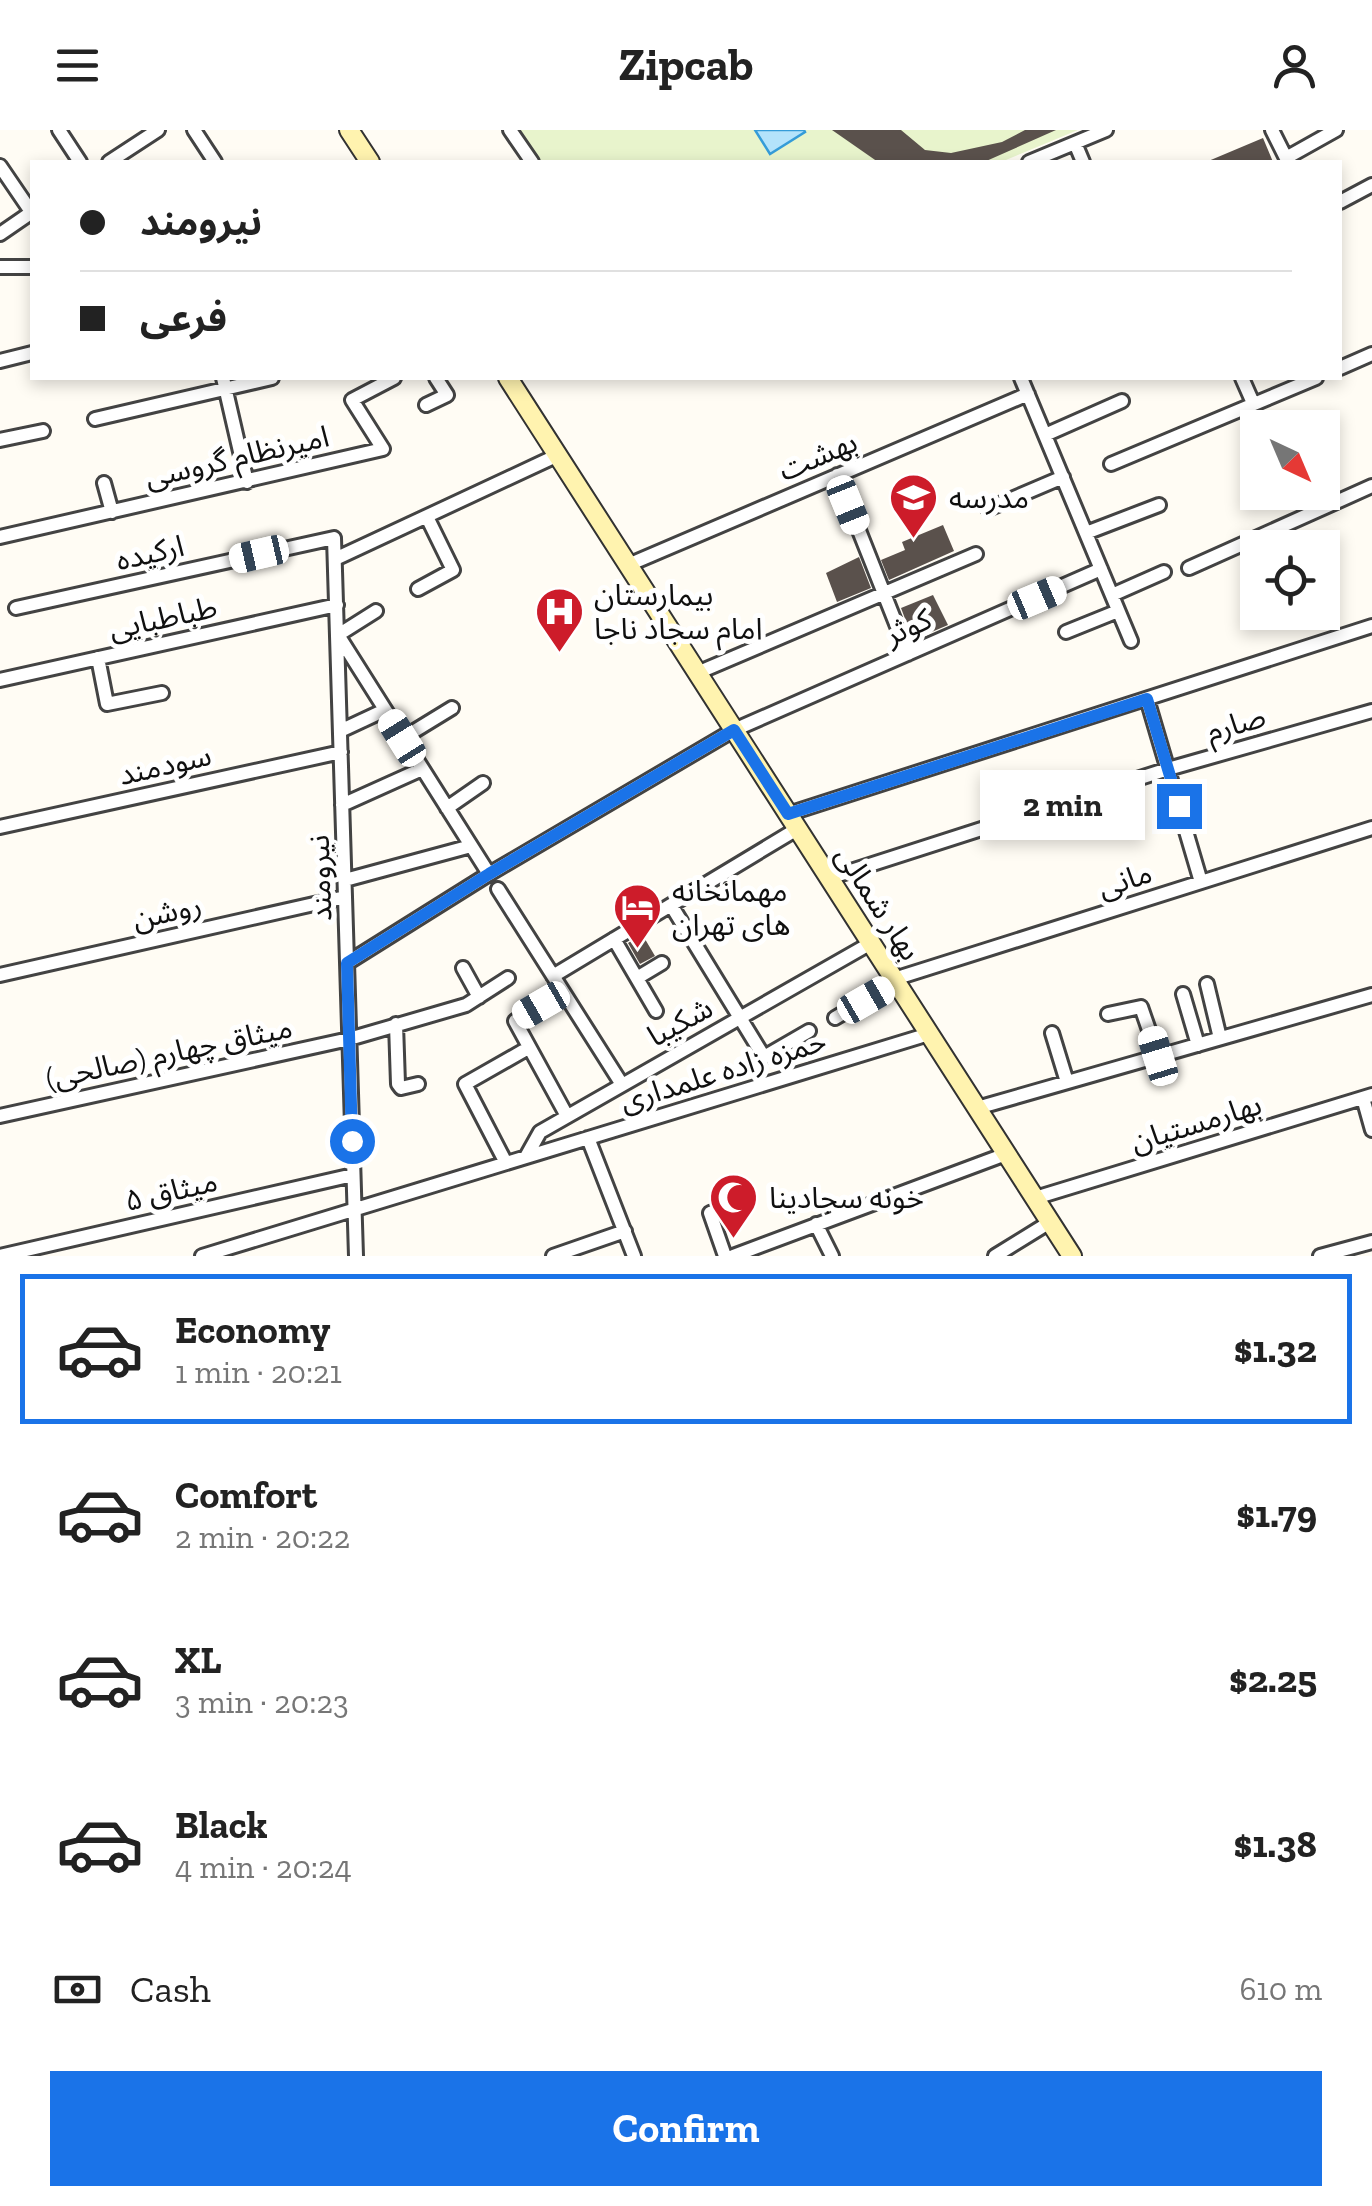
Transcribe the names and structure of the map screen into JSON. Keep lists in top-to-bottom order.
{
  "streets": {
    "main road": ["بهار شمالی"],
    "street": [
      "بهشت",
      "امیرنظام گروسی",
      "ارکیده",
      "طباطبایی",
      "کوثر",
      "صارم",
      "سودمند",
      "نیرومند",
      "مانی",
      "روشن",
      "شکیبا",
      "میثاق چهارم (صالحی)",
      "حمزه زاده علمداری",
      "بهارمستیان",
      "میثاق ۵"
    ]
  },
  "crossings": [
    ["بهشت", "بهار شمالی"],
    ["ارکیده", "نیرومند"],
    ["طباطبایی", "نیرومند"],
    ["کوثر", "نیرومند"],
    ["کوثر", "بهار شمالی"],
    ["صارم", "بهار شمالی"],
    ["سودمند", "نیرومند"],
    ["نیرومند", "روشن"],
    ["نیرومند", "میثاق چهارم (صالحی)"],
    ["نیرومند", "حمزه زاده علمداری"],
    ["نیرومند", "میثاق ۵"],
    ["مانی", "بهار شمالی"],
    ["بهار شمالی", "شکیبا"],
    ["بهار شمالی", "حمزه زاده علمداری"],
    ["بهار شمالی", "بهارمستیان"],
    ["شکیبا", "حمزه زاده علمداری"]
  ],
  "places": {
    "school or university": ["مدرسه"],
    "hospital": ["بیمارستان امام سجاد ناجا"],
    "hotel": ["مهمانخانه های تهران"],
    "mosque": ["خونه سجادینا"]
  },
  "north": "bottom right",
  "page": {
    "header": "Zipcab",
    "banner": ["نیرومند", "فرعی"],
    "bubble": "2 min",
    "list": [
      {
        "name": "Economy",
        "note": "1 min · 20:21",
        "value": "$1.32"
      },
      {
        "name": "Comfort",
        "note": "2 min · 20:22",
        "value": "$1.79"
      },
      {
        "name": "XL",
        "note": "3 min · 20:23",
        "value": "$2.25"
      },
      {
        "name": "Black",
        "note": "4 min · 20:24",
        "value": "$1.38"
      }
    ],
    "pay": ["Cash", "610 m"],
    "buttons": "Confirm"
  }
}
